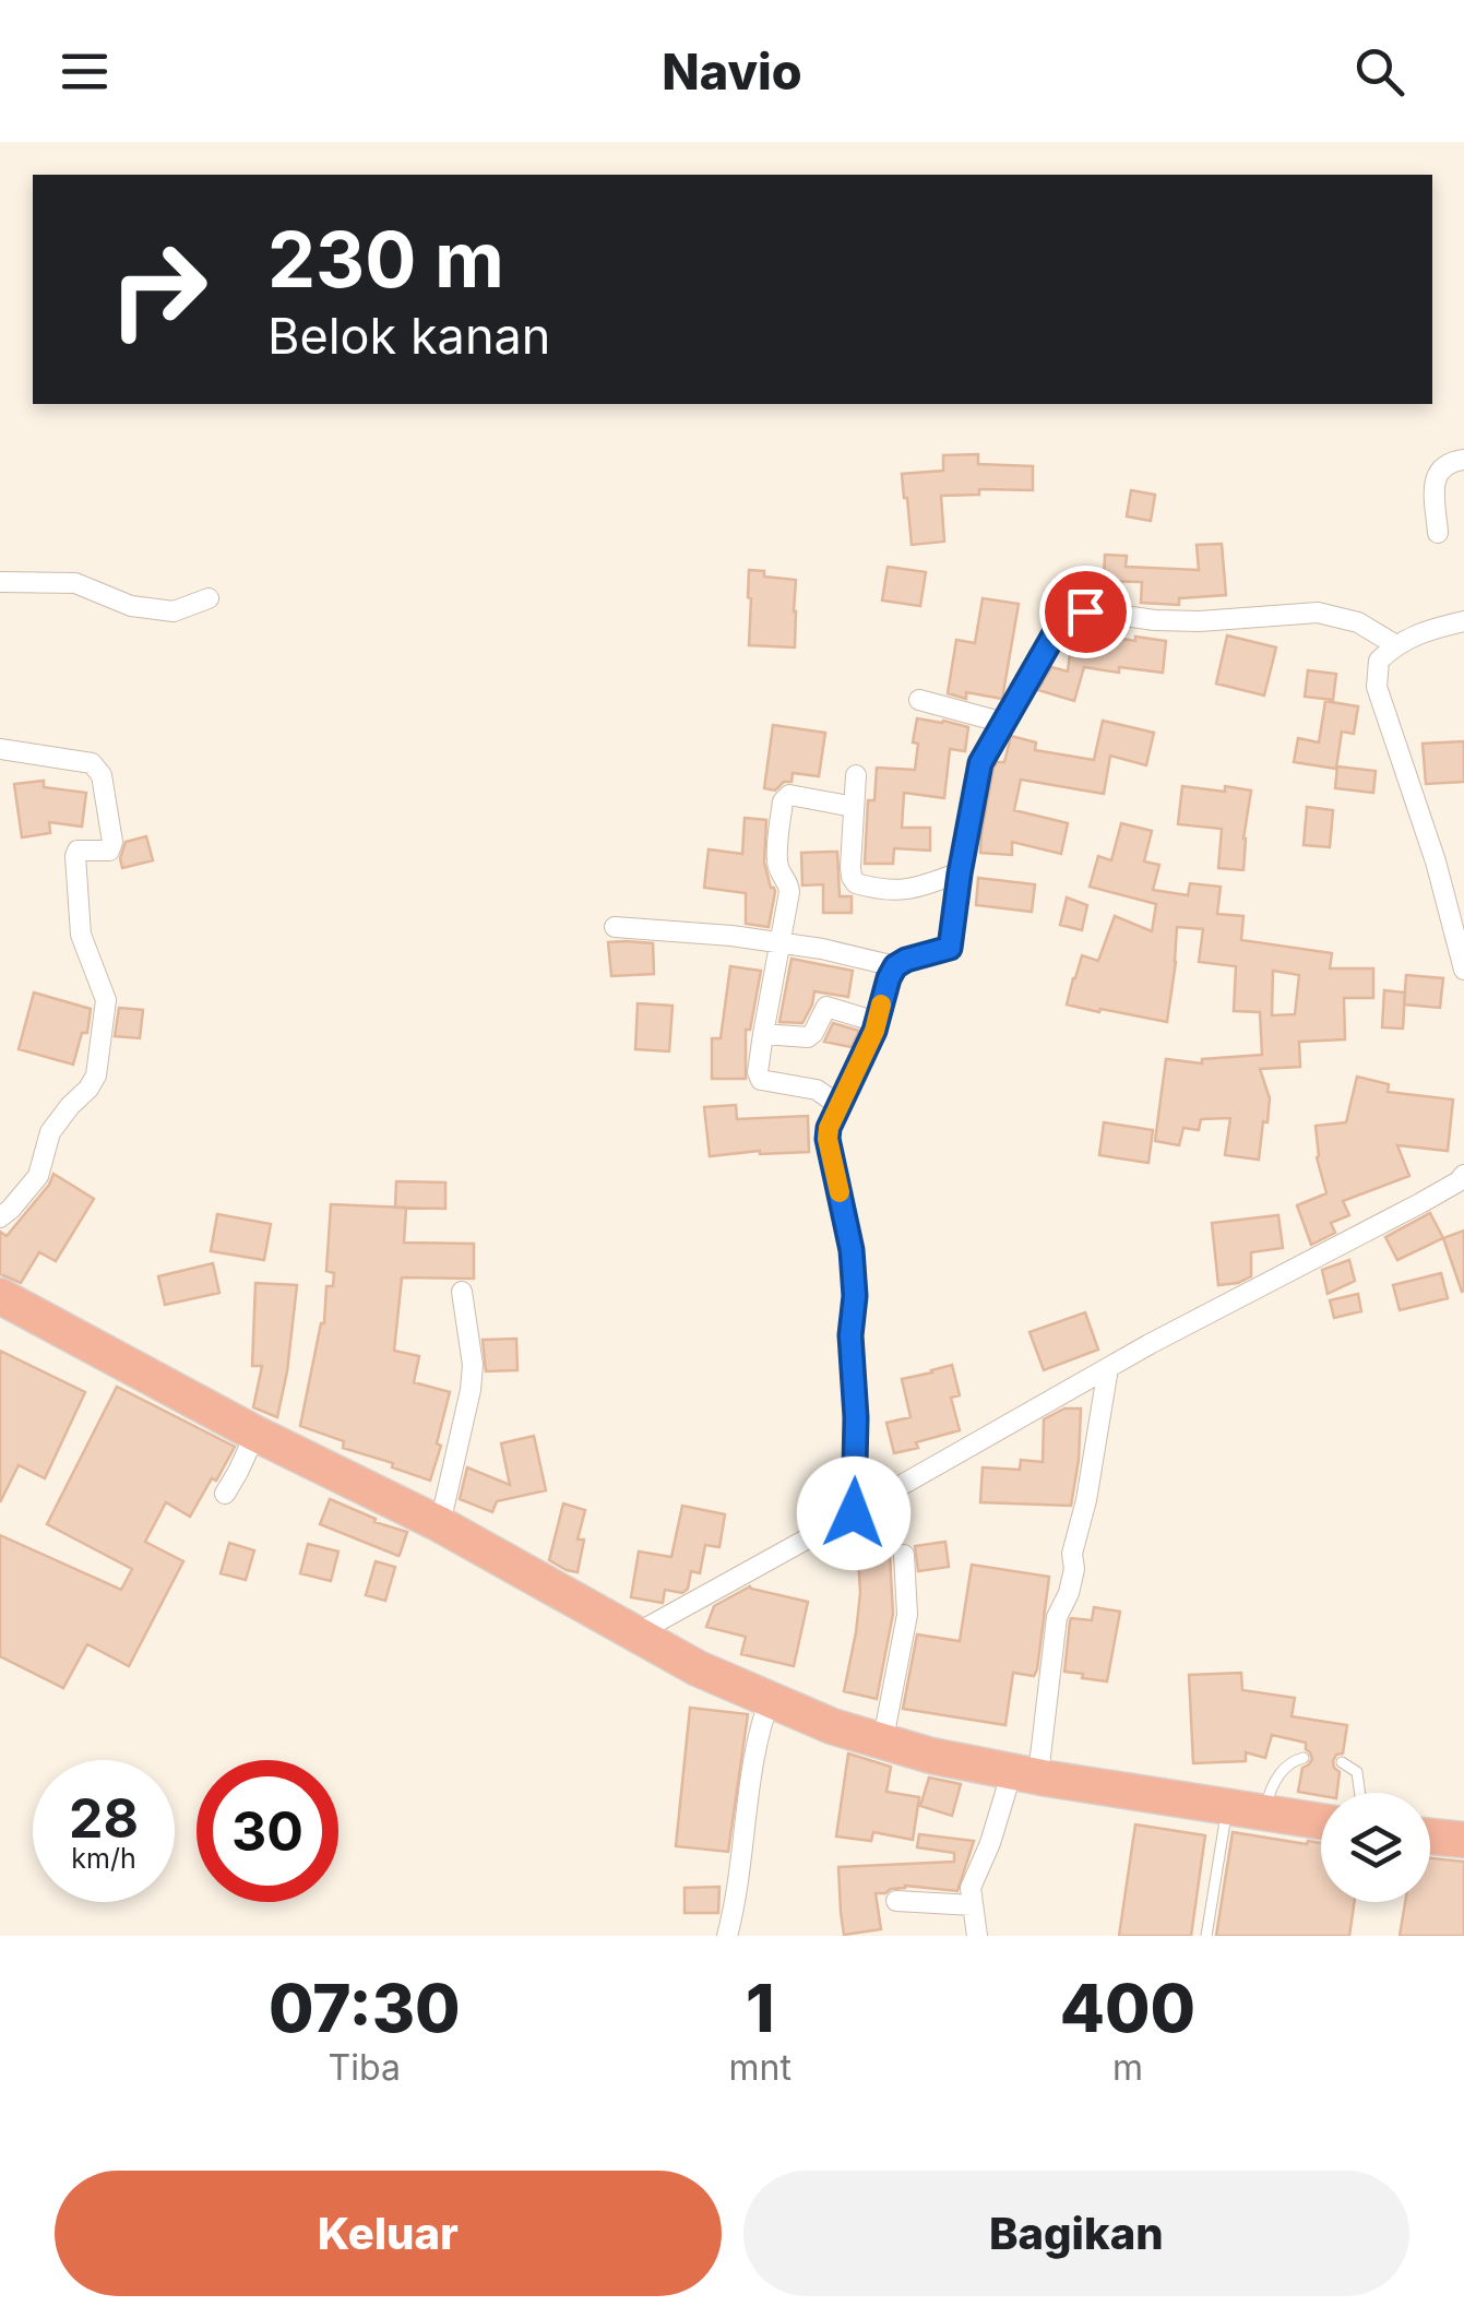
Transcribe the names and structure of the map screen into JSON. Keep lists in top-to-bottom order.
{
  "page": {
    "header": "Navio",
    "turn": ["230 m", "Belok kanan"],
    "speed": "28 km/h",
    "limit": "30",
    "eta": [
      "07:30",
      "Tiba",
      "1",
      "mnt",
      "400",
      "m"
    ],
    "buttons": ["Keluar", "Bagikan"]
  }
}
